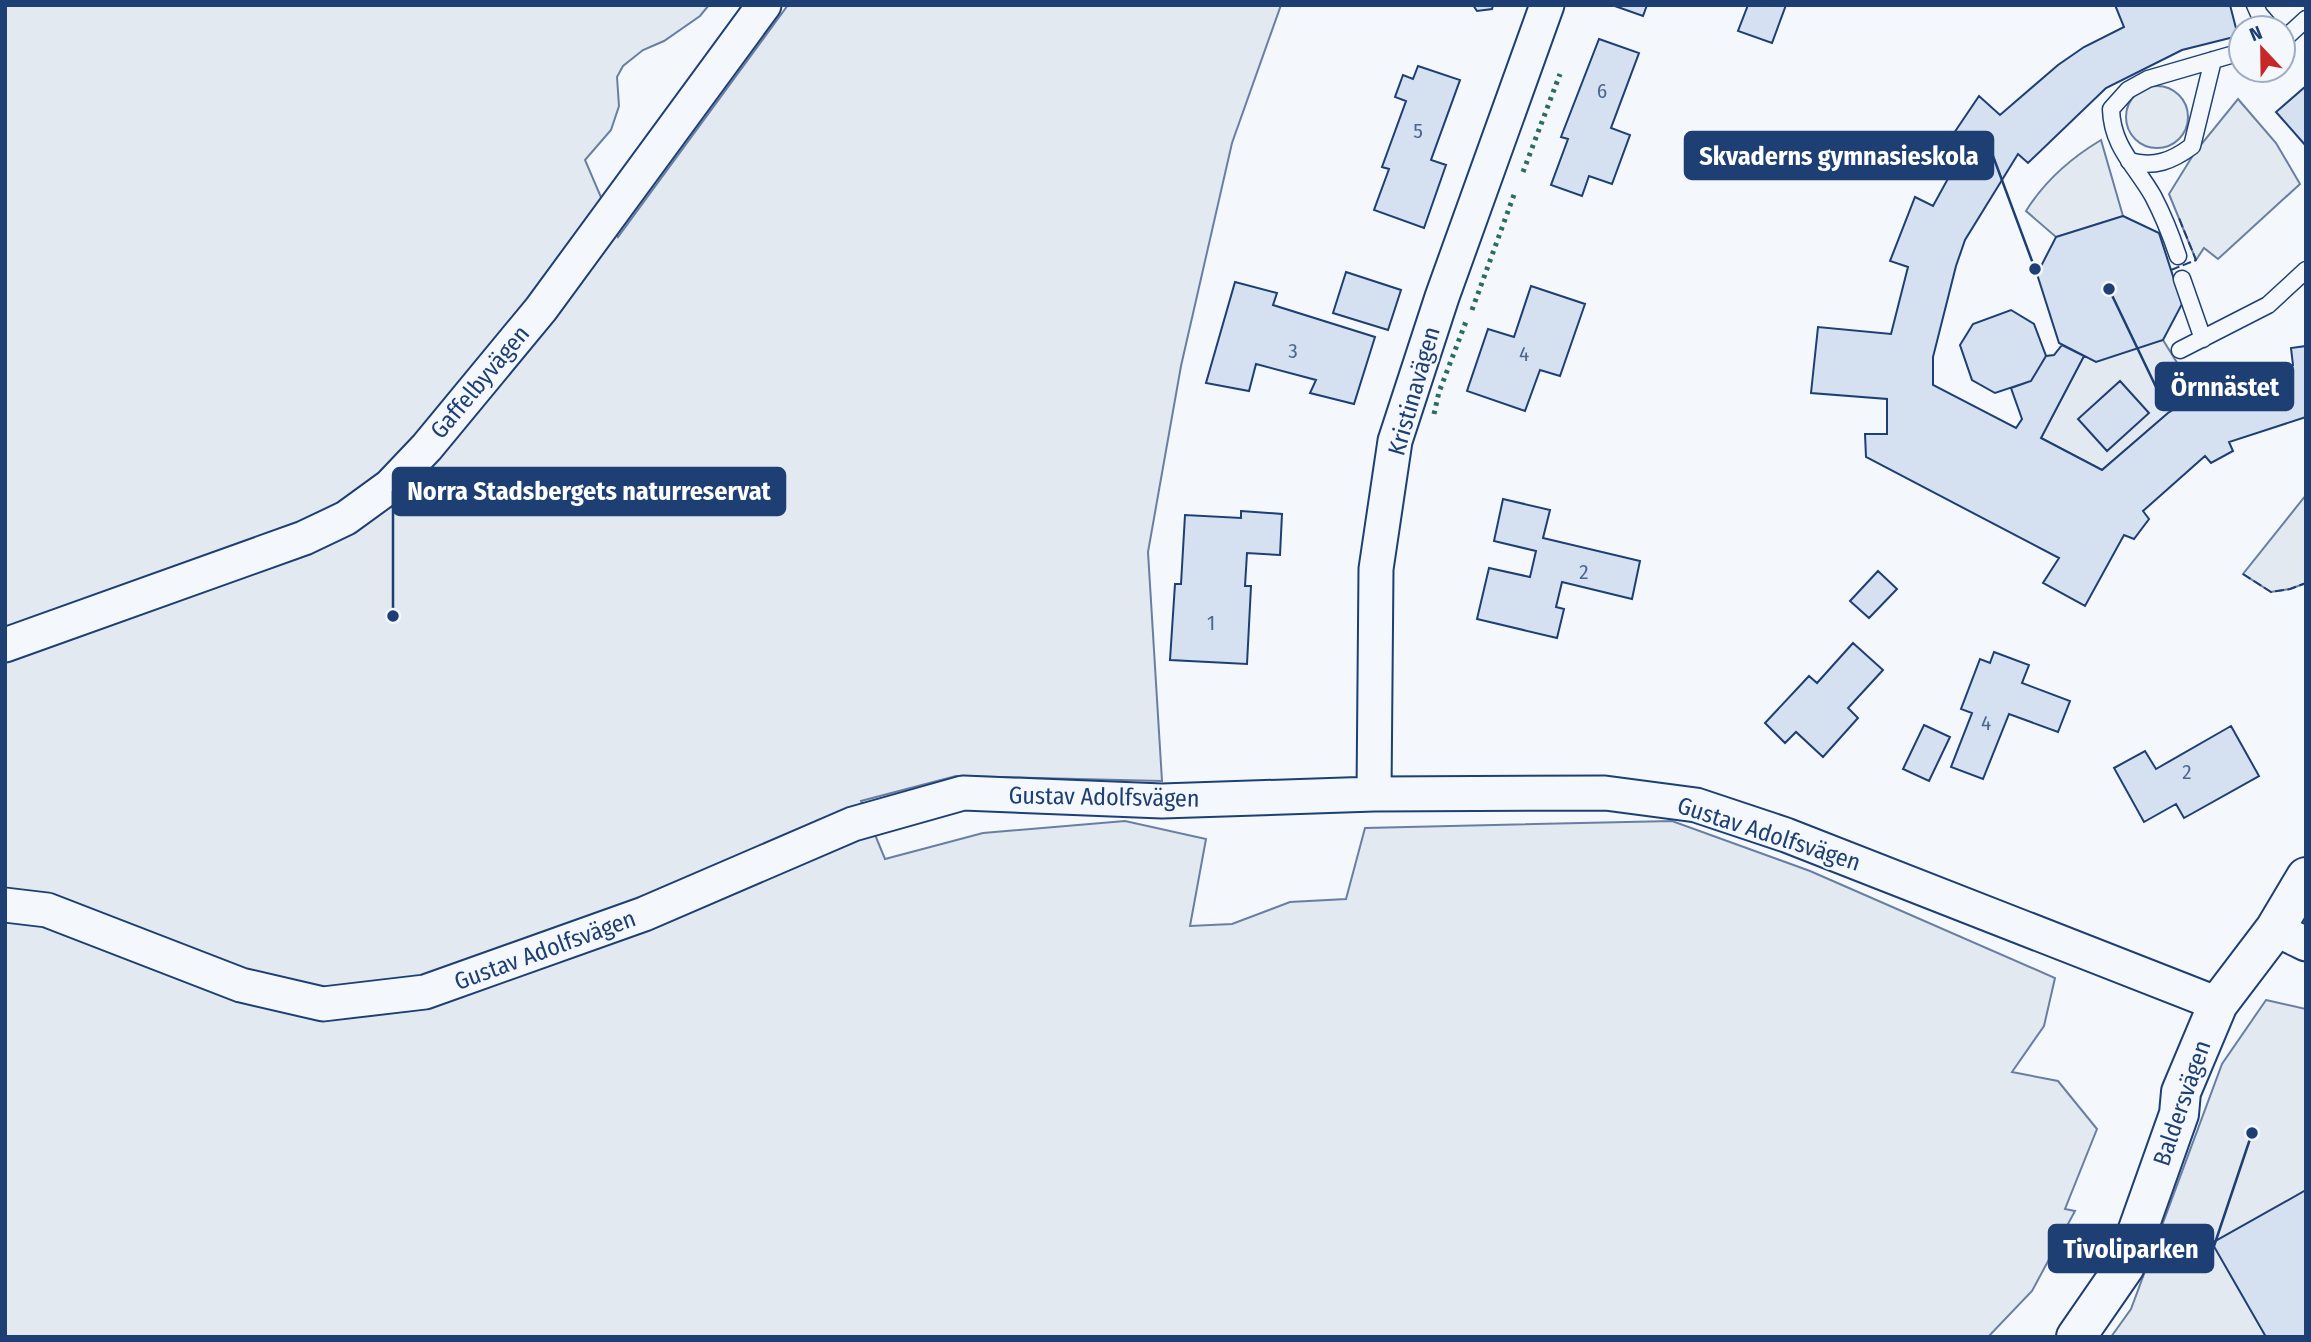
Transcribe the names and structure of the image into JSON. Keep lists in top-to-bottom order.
{
  "streets": {
    "street": [
      "Gaffelbyvägen",
      "Kristinavägen",
      "Gustav Adolfsvägen",
      "Baldersvägen"
    ]
  },
  "crossings": [
    ["Kristinavägen", "Gustav Adolfsvägen"],
    ["Gustav Adolfsvägen", "Baldersvägen"]
  ],
  "places": [
    "Skvaderns gymnasieskola",
    "Örnnästet",
    "Norra Stadsbergets naturreservat",
    "Tivoliparken"
  ],
  "house_numbers": [
    "6",
    "5",
    "3",
    "4",
    "2",
    "1",
    "4",
    "2"
  ],
  "north": "top"
}
